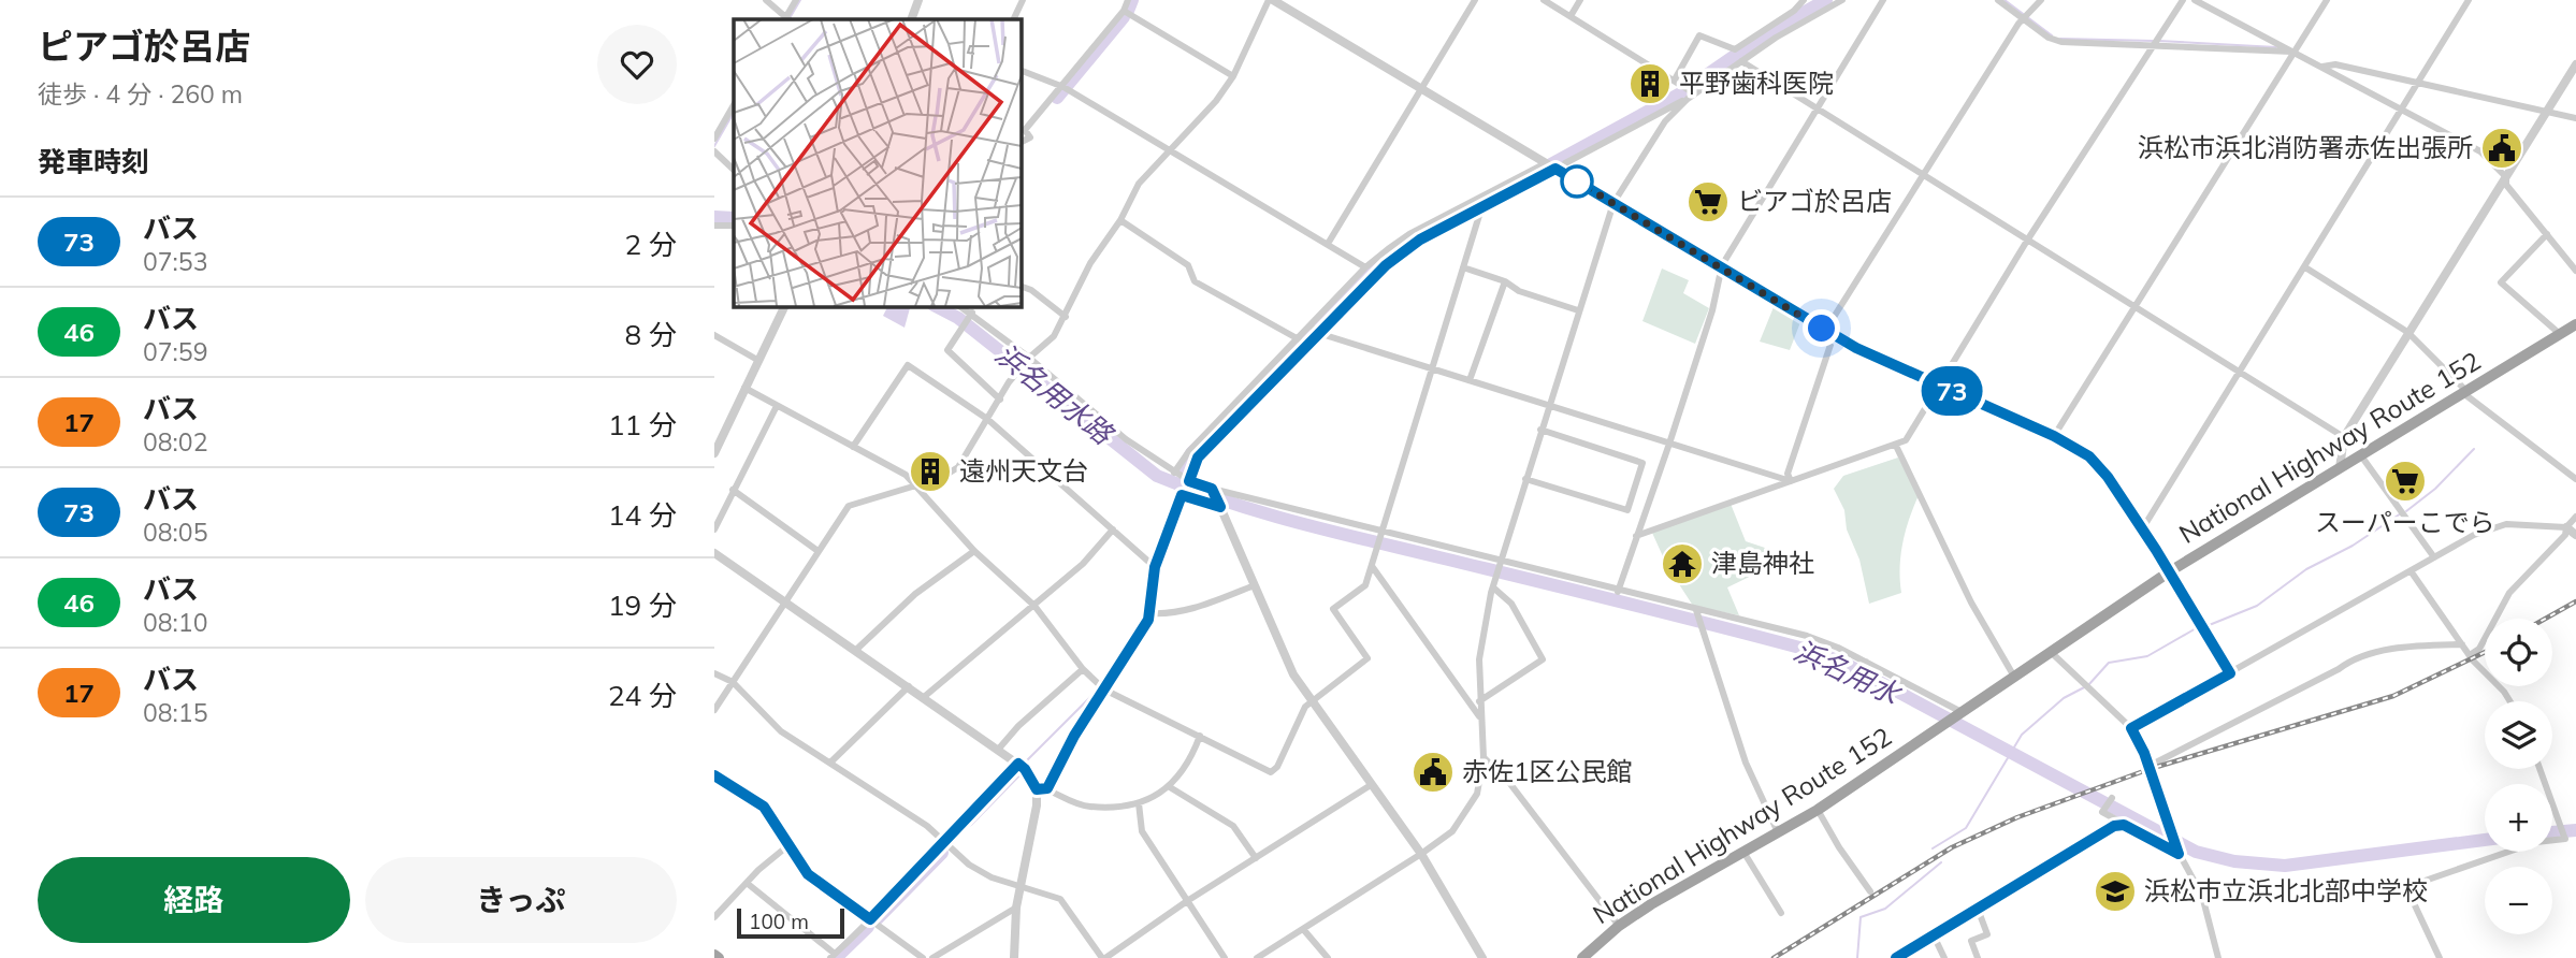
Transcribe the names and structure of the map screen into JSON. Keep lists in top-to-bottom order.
{
  "streets": {
    "highway": ["National Highway Route 152"]
  },
  "water": ["浜名用水路", "浜名用水"],
  "places": {
    "building": ["平野歯科医院", "遠州天文台"],
    "public building": ["浜松市浜北消防署赤佐出張所", "赤佐1区公民館"],
    "supermarket": ["ビアゴ於呂店", "スーパーこでら"],
    "temple": ["津島神社"],
    "school or university": ["浜松市立浜北北部中学校"]
  },
  "lines": ["bus line 73"],
  "scale_bar": "100 m",
  "page": {
    "heading": [
      ["ピアゴ於呂店", "徒歩 · 4 分 · 260 m"],
      "発車時刻"
    ],
    "on_map": "73",
    "list": [
      {
        "mark": "73",
        "name": "バス",
        "note": "07:53",
        "value": "2 分"
      },
      {
        "mark": "46",
        "name": "バス",
        "note": "07:59",
        "value": "8 分"
      },
      {
        "mark": "17",
        "name": "バス",
        "note": "08:02",
        "value": "11 分"
      },
      {
        "mark": "73",
        "name": "バス",
        "note": "08:05",
        "value": "14 分"
      },
      {
        "mark": "46",
        "name": "バス",
        "note": "08:10",
        "value": "19 分"
      },
      {
        "mark": "17",
        "name": "バス",
        "note": "08:15",
        "value": "24 分"
      }
    ],
    "map_buttons": ["+", "−"],
    "buttons": ["経路", "きっぷ"],
    "scale": "100 m"
  }
}
